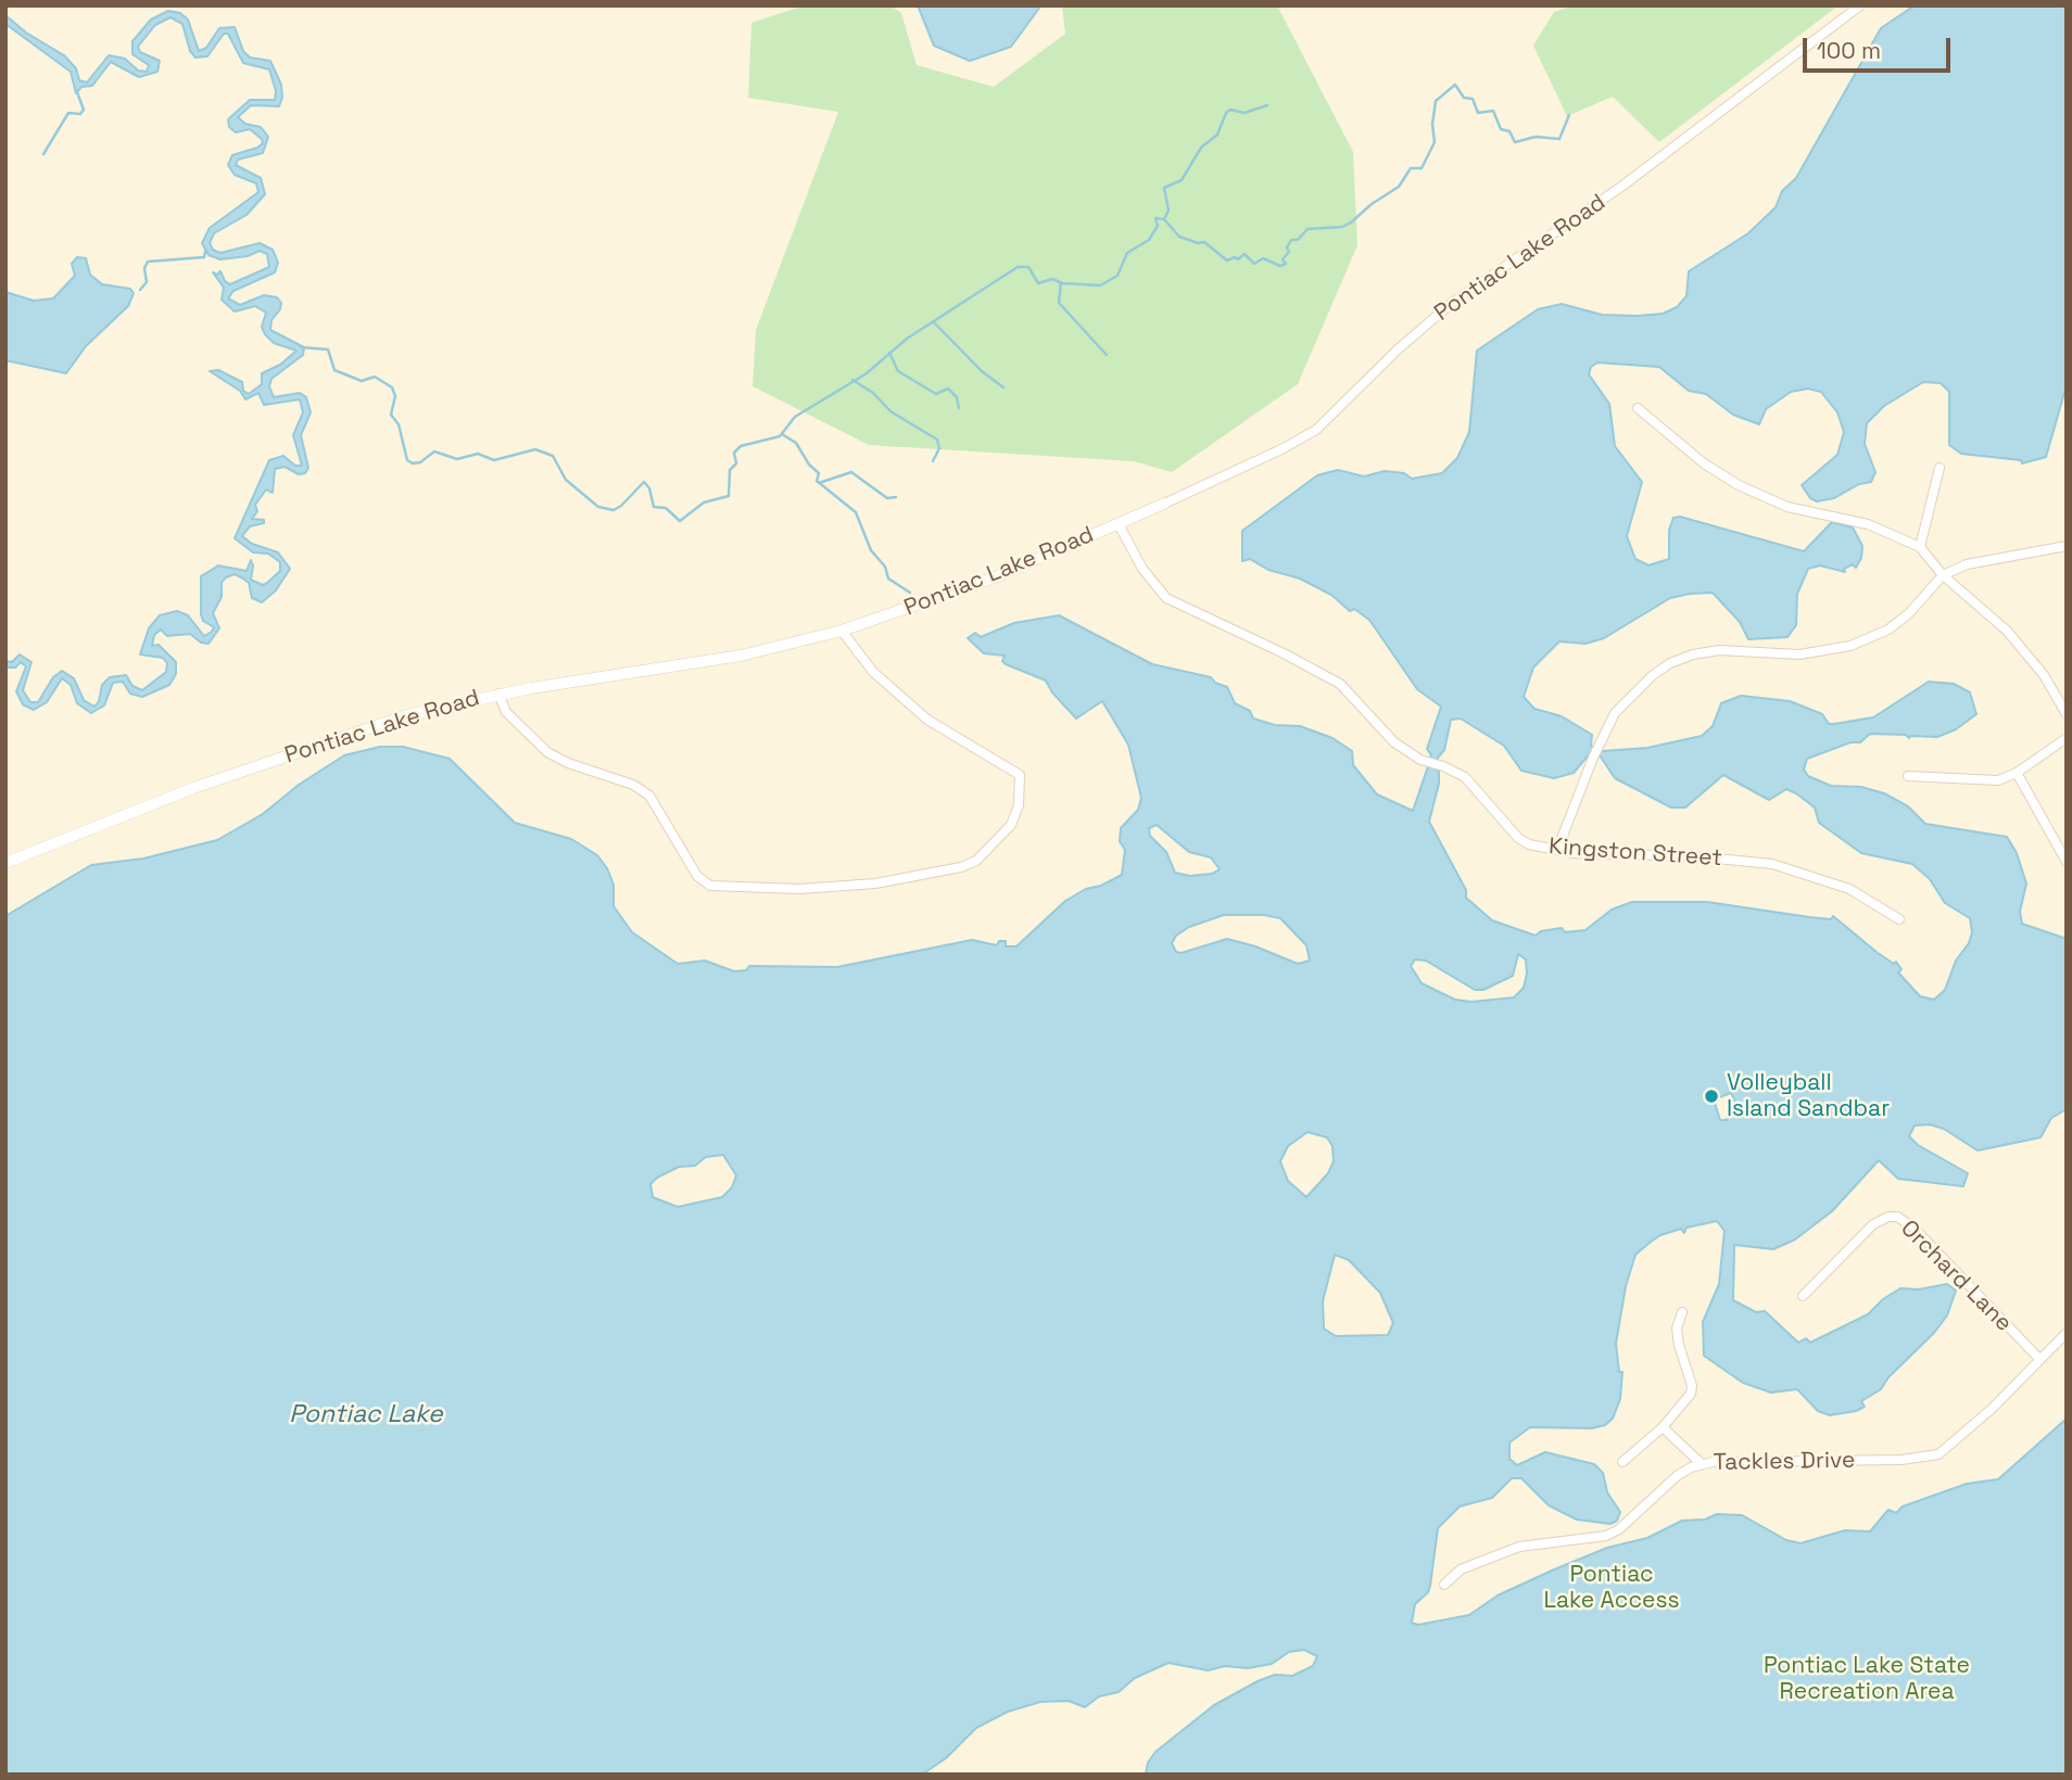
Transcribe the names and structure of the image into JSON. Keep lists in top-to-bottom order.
{
  "streets": {
    "street": [
      "Pontiac Lake Road",
      "Kingston Street",
      "Orchard Lane",
      "Tackles Drive"
    ]
  },
  "crossings": [
    ["Pontiac Lake Road", "Kingston Street"],
    ["Orchard Lane", "Tackles Drive"]
  ],
  "water": ["Pontiac Lake"],
  "parks": ["Pontiac Lake Access", "Pontiac Lake State Recreation Area"],
  "places": ["Volleyball Island Sandbar"],
  "scale_bar": "100 m"
}
